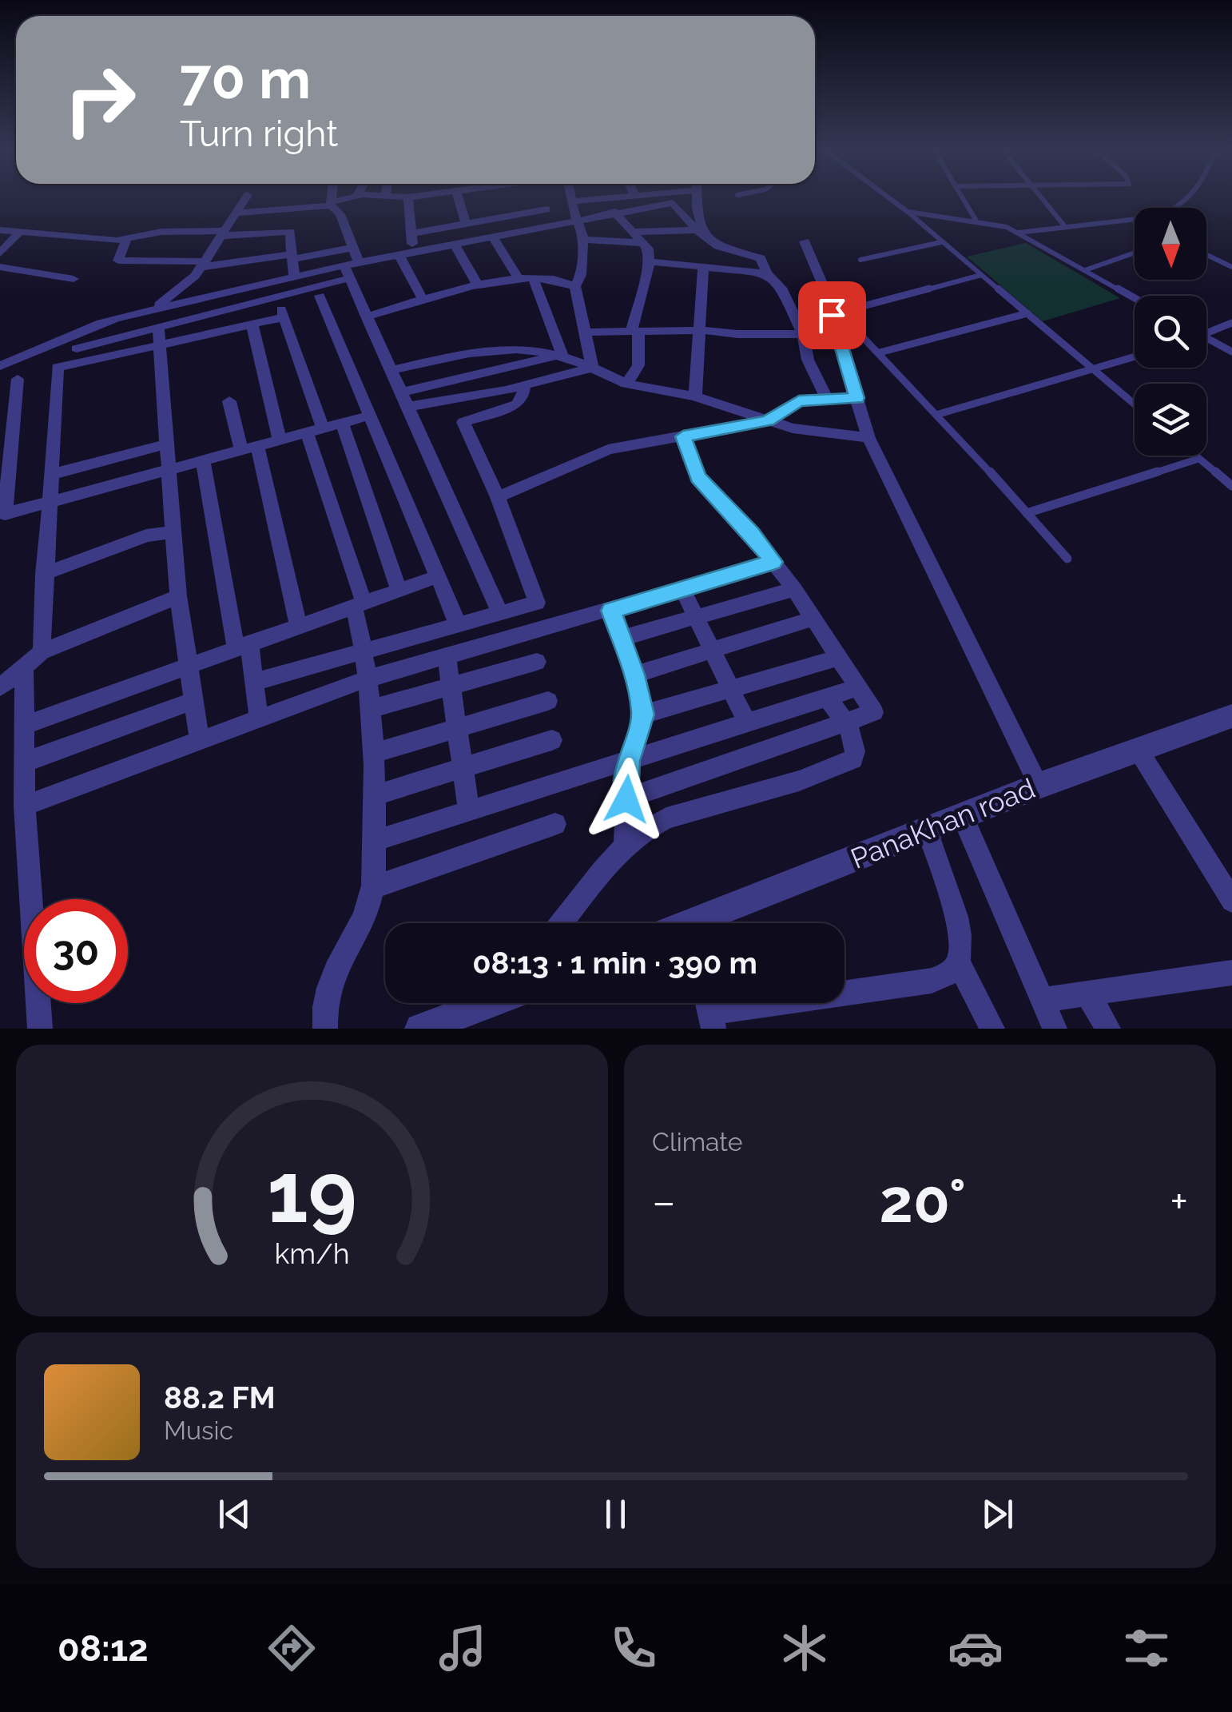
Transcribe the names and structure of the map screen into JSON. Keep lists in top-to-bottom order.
{
  "streets": {
    "street": ["PanaKhan road"]
  },
  "north": "bottom",
  "page": {
    "turn": ["70 m", "Turn right"],
    "limit": "30",
    "trip": "08:13 · 1 min · 390 m",
    "tile": "Climate",
    "heat": ["−", "20°", "+"],
    "song": ["88.2 FM", "Music"],
    "tabs": "08:12",
    "gauge": ["19", "km/h"]
  }
}
